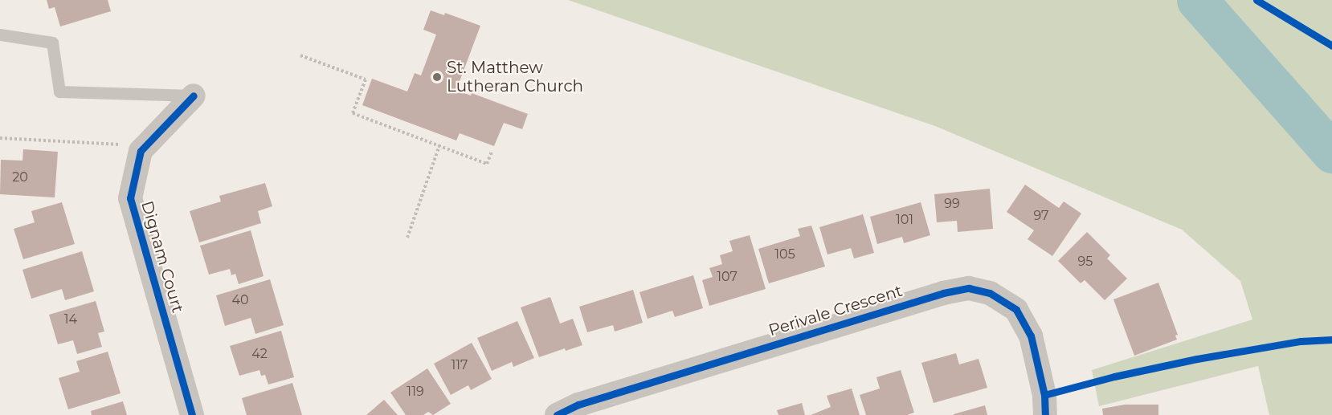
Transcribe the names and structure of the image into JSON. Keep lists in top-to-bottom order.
{
  "streets": {
    "street": ["Dignam Court", "Perivale Crescent"]
  },
  "places": ["St. Matthew Lutheran Church"],
  "house_numbers": [
    "20",
    "99",
    "97",
    "101",
    "105",
    "95",
    "107",
    "40",
    "14",
    "42",
    "117",
    "119"
  ]
}
